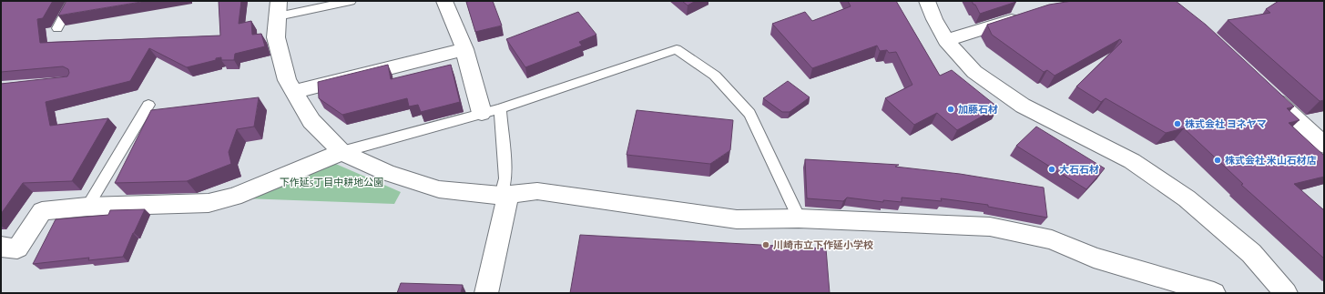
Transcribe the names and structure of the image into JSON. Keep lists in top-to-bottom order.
{
  "parks": ["下作延5丁目中耕地公園"],
  "places": [
    "加藤石材",
    "株式会社 ヨネヤマ",
    "株式会社 米山石材店",
    "大石石材",
    "川崎市立下作延小学校"
  ]
}
